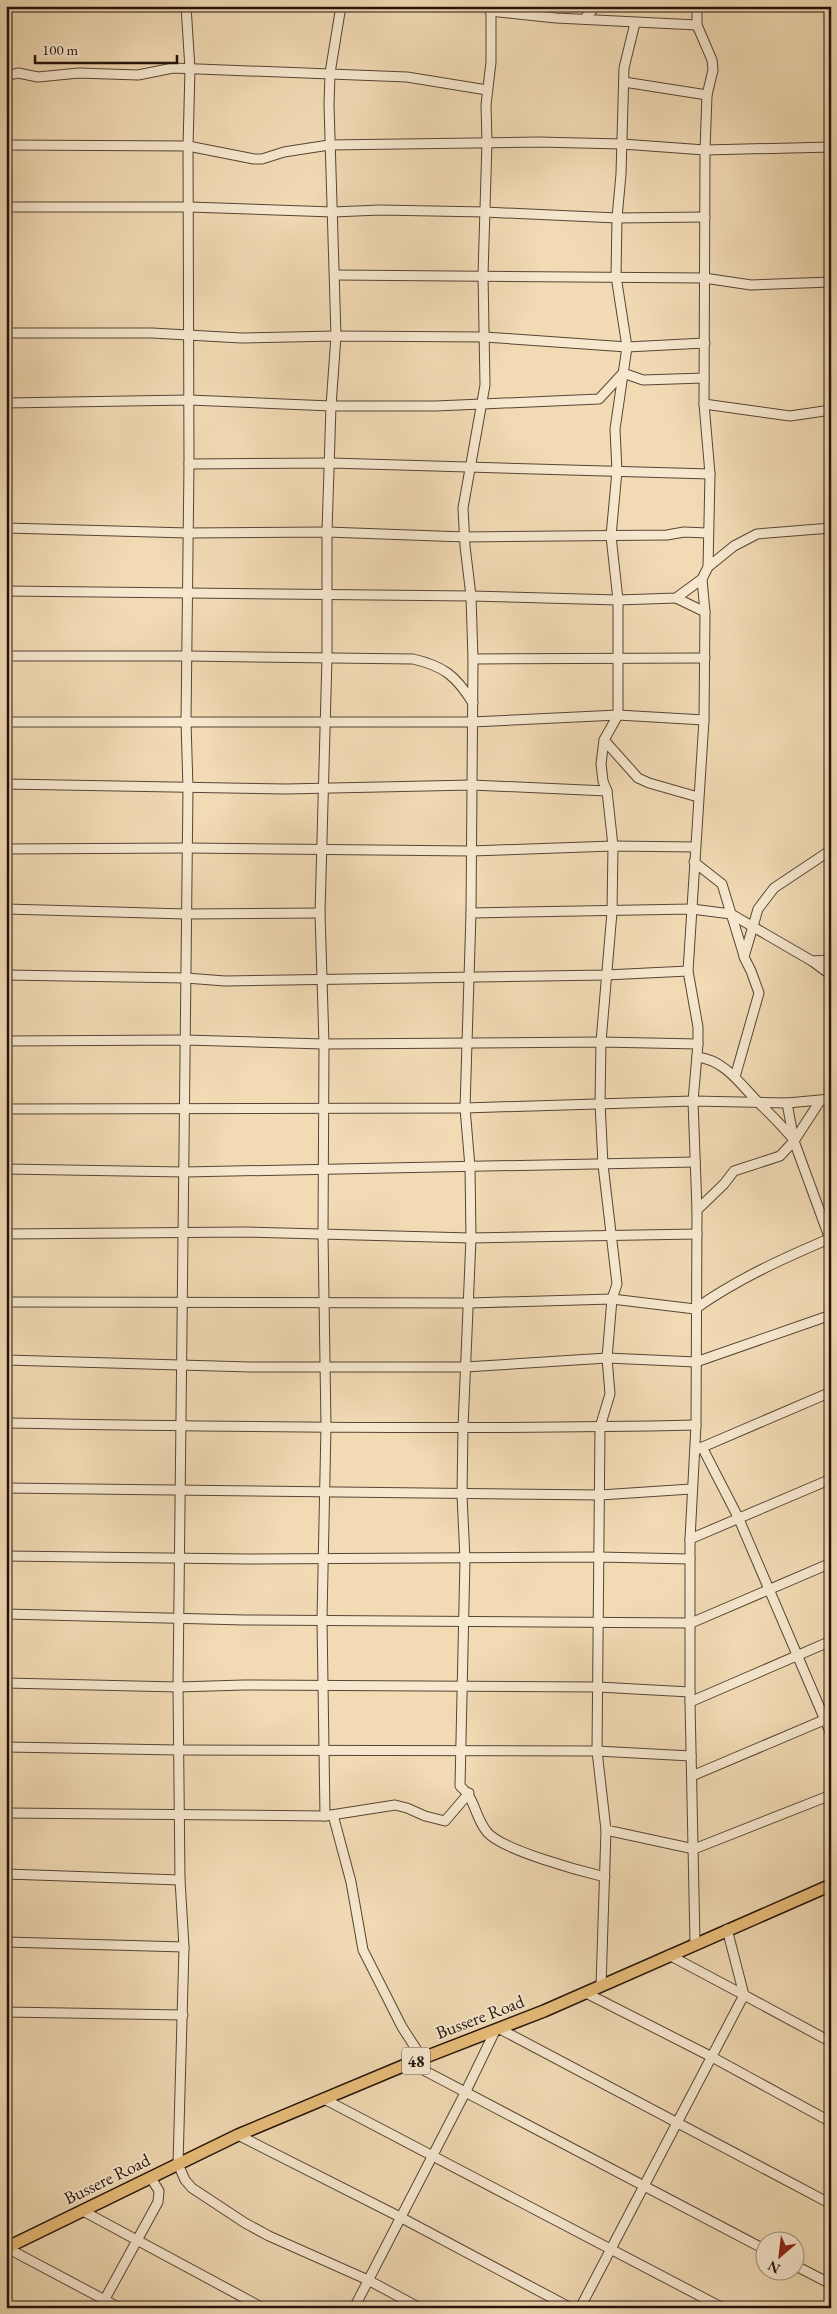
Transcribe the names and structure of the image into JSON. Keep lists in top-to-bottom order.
{
  "streets": {
    "main road": ["Bussere Road", "48"]
  },
  "scale_bar": "100 m",
  "north": "bottom left"
}
